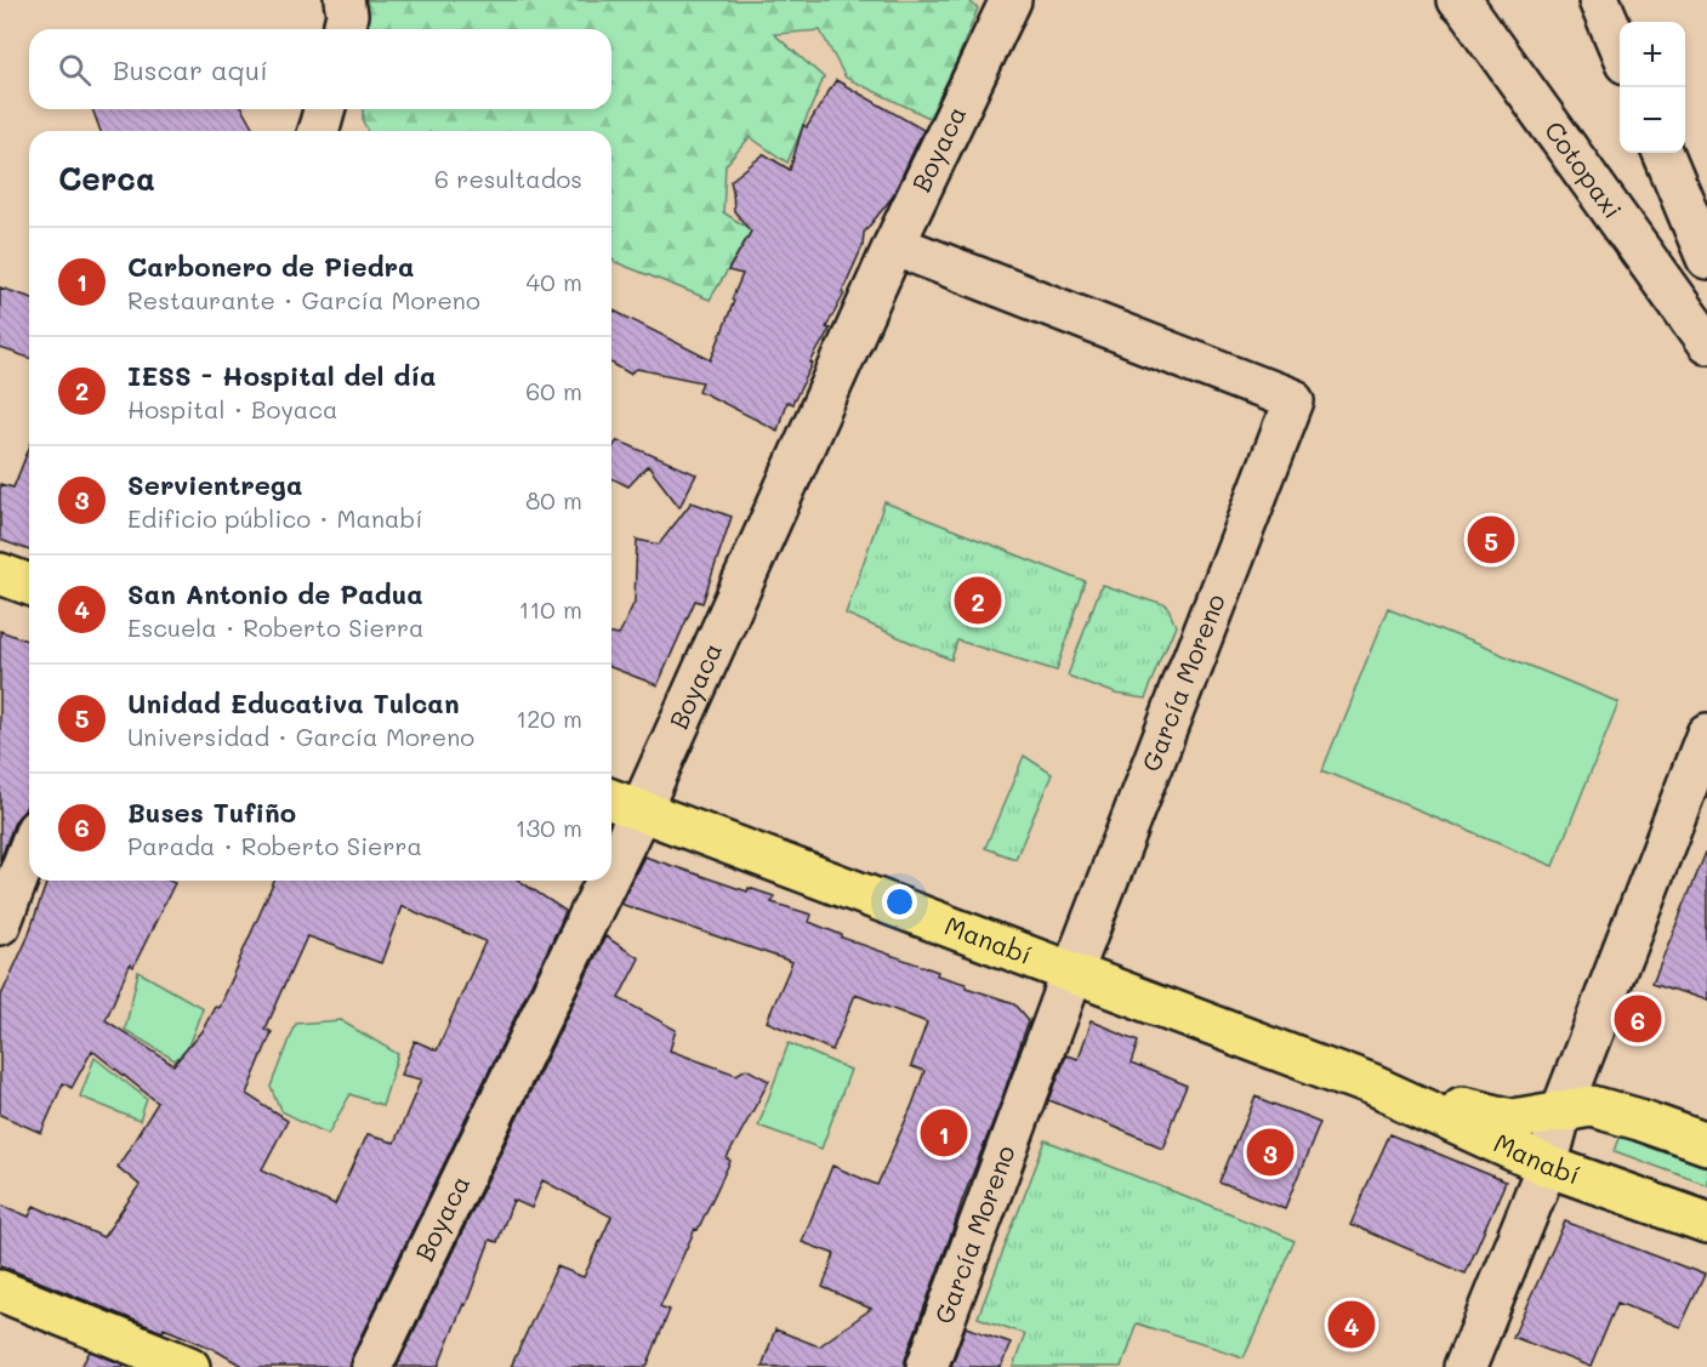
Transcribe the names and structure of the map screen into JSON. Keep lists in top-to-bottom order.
{
  "streets": {
    "main road": ["Manabí"],
    "street": ["Boyaca", "Cotopaxi", "García Moreno"]
  },
  "crossings": [
    ["Boyaca", "García Moreno"],
    ["Boyaca", "Manabí"],
    ["García Moreno", "Manabí"]
  ],
  "page": {
    "map_buttons": ["+", "−"],
    "search": "Buscar aquí",
    "heading": ["Cerca", "6 resultados"],
    "list": [
      {
        "mark": "1",
        "name": "Carbonero de Piedra",
        "note": "Restaurante · García Moreno",
        "value": "40 m"
      },
      {
        "mark": "2",
        "name": "IESS - Hospital del día",
        "note": "Hospital · Boyaca",
        "value": "60 m"
      },
      {
        "mark": "3",
        "name": "Servientrega",
        "note": "Edificio público · Manabí",
        "value": "80 m"
      },
      {
        "mark": "4",
        "name": "San Antonio de Padua",
        "note": "Escuela · Roberto Sierra",
        "value": "110 m"
      },
      {
        "mark": "5",
        "name": "Unidad Educativa Tulcan",
        "note": "Universidad · García Moreno",
        "value": "120 m"
      },
      {
        "mark": "6",
        "name": "Buses Tufiño",
        "note": "Parada · Roberto Sierra",
        "value": "130 m"
      }
    ],
    "pins": [
      "5",
      "2",
      "6",
      "1",
      "3",
      "4"
    ]
  }
}
